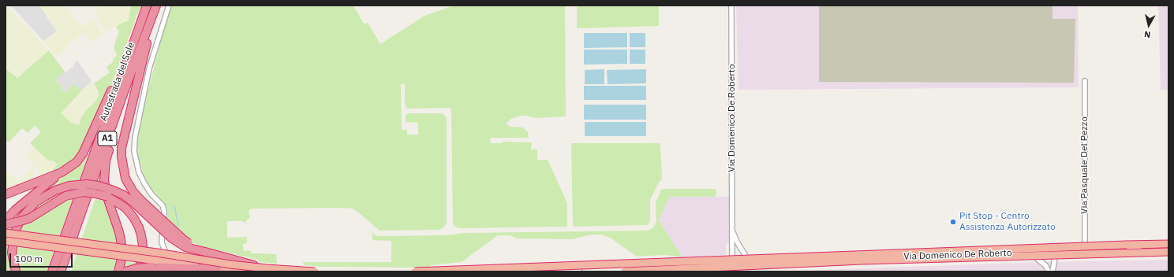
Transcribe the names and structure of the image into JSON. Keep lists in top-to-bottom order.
{
  "streets": {
    "highway": ["Autostrada del Sole", "A1"],
    "street": ["Via Domenico De Roberto", "Via Pasquale Del Pezzo"]
  },
  "crossings": [
    ["Via Domenico De Roberto", "Via Pasquale Del Pezzo"]
  ],
  "places": ["Pit Stop - Centro Assistenza Autorizzato"],
  "scale_bar": "100 m",
  "north": "bottom"
}
